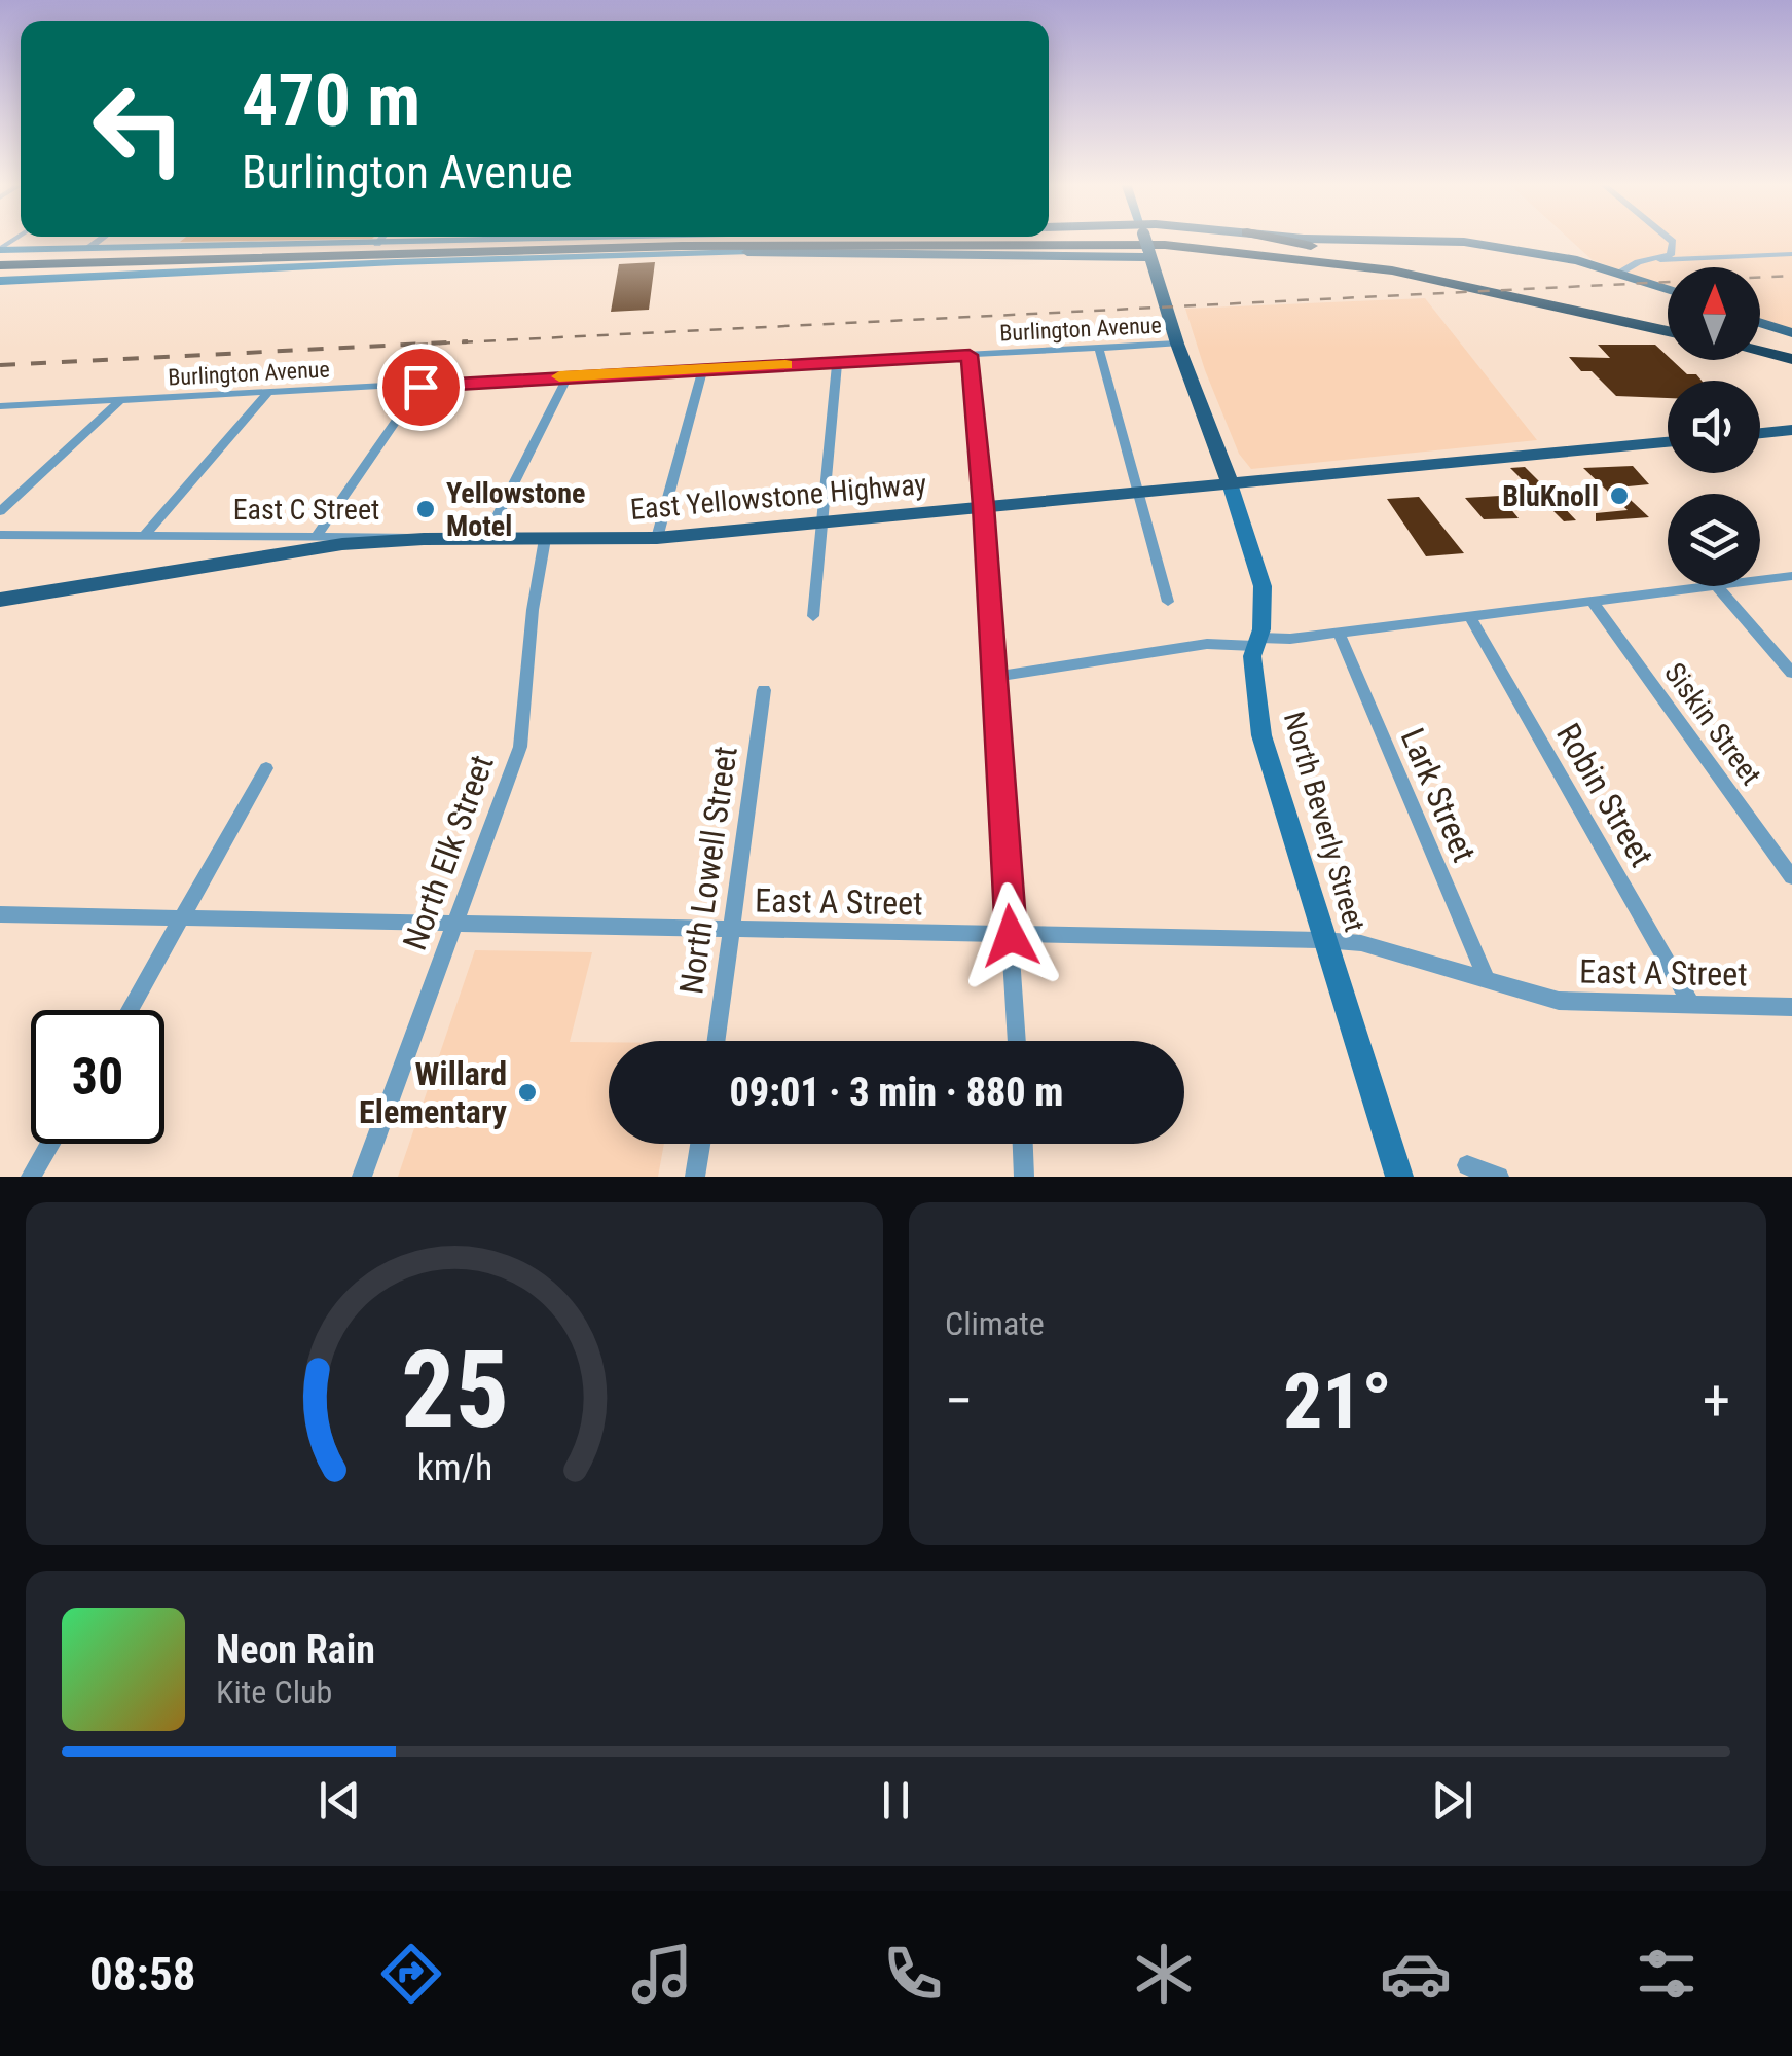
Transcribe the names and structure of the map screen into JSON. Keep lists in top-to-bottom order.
{
  "streets": {
    "main road": ["East Yellowstone Highway", "North Beverly Street"],
    "street": [
      "Burlington Avenue",
      "East C Street",
      "Siskin Street",
      "Lark Street",
      "Robin Street",
      "North Elk Street",
      "North Lowell Street",
      "East A Street"
    ]
  },
  "crossings": [
    ["Burlington Avenue", "North Beverly Street"],
    ["East Yellowstone Highway", "East C Street"],
    ["East Yellowstone Highway", "North Beverly Street"],
    ["East Yellowstone Highway", "North Elk Street"],
    ["Lark Street", "East A Street"],
    ["Robin Street", "East A Street"],
    ["North Beverly Street", "East A Street"],
    ["North Elk Street", "East A Street"],
    ["North Lowell Street", "East A Street"]
  ],
  "places": ["BluKnoll", "Yellowstone Motel", "Willard Elementary"],
  "north": "top",
  "page": {
    "turn": ["470 m", "Burlington Avenue"],
    "limit": "30",
    "trip": "09:01 · 3 min · 880 m",
    "tile": "Climate",
    "heat": ["−", "21°", "+"],
    "song": ["Neon Rain", "Kite Club"],
    "tabs": "08:58",
    "gauge": ["25", "km/h"]
  }
}
